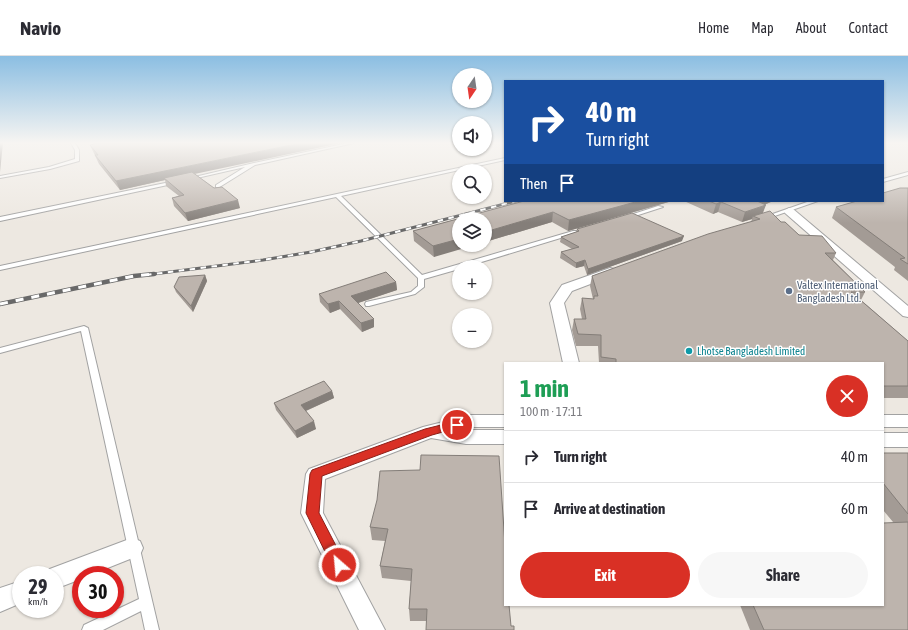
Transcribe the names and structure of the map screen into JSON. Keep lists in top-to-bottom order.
{
  "places": ["Valtex International Bangladesh Ltd.", "Lhotse Bangladesh Limited"],
  "north": "bottom",
  "page": {
    "header": "Navio",
    "nav": [
      "Home",
      "Map",
      "About",
      "Contact"
    ],
    "map_buttons": ["+", "−"],
    "turn": ["40 m", "Turn right"],
    "then": "Then",
    "heading": ["1 min", "100 m · 17:11"],
    "list": [
      {
        "name": "Turn right",
        "value": "40 m"
      },
      {
        "name": "Arrive at destination",
        "value": "60 m"
      }
    ],
    "buttons": ["Exit", "Share"],
    "speed": "29 km/h",
    "limit": "30"
  }
}
